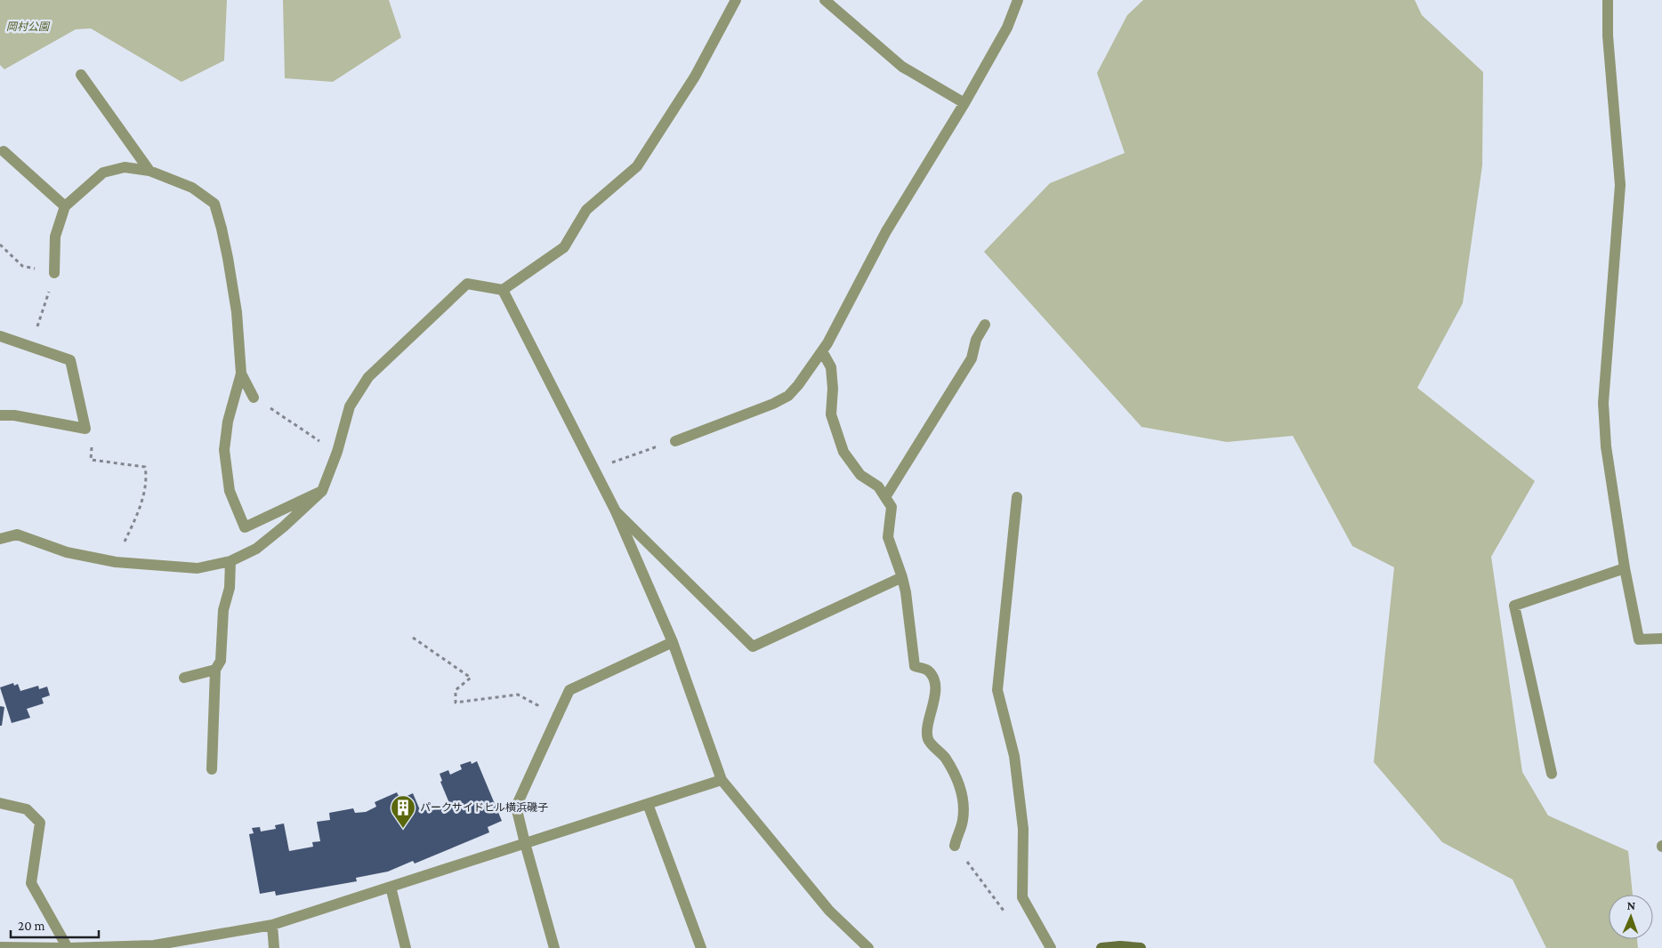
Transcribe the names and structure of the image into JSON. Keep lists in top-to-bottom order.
{
  "parks": ["岡村公園"],
  "places": {
    "building": ["パークサイドヒル横浜磯子"]
  },
  "scale_bar": "20 m",
  "north": "top"
}
